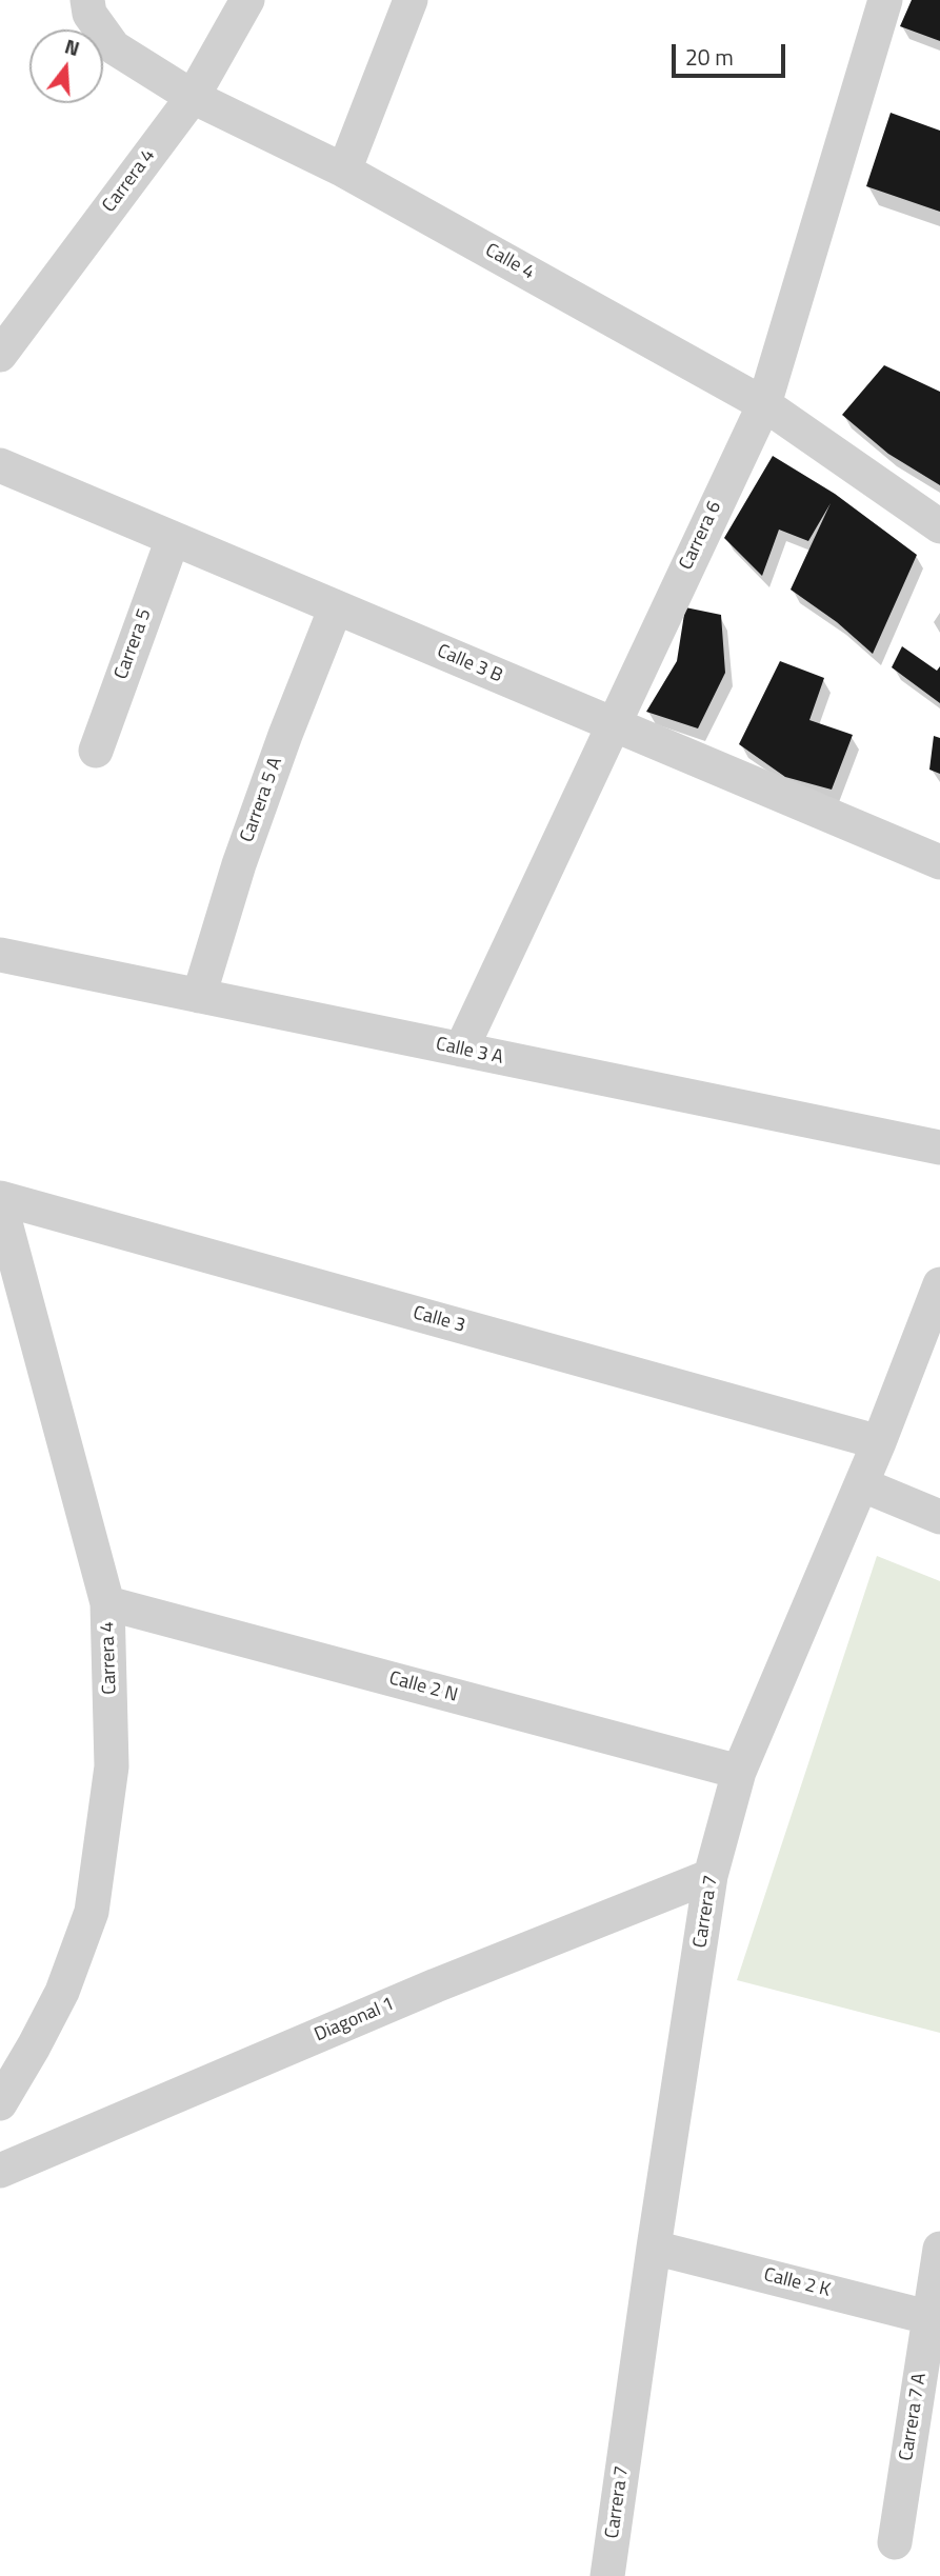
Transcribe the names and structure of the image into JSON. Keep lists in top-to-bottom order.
{
  "streets": {
    "street": [
      "Carrera 4",
      "Calle 4",
      "Carrera 6",
      "Carrera 5",
      "Calle 3 B",
      "Carrera 5 A",
      "Calle 3 A",
      "Calle 3",
      "Calle 2 N",
      "Carrera 7",
      "Diagonal 1",
      "Calle 2 K",
      "Carrera 7 A"
    ]
  },
  "crossings": [
    ["Carrera 4", "Calle 4"],
    ["Carrera 4", "Calle 2 N"],
    ["Calle 4", "Carrera 6"],
    ["Carrera 6", "Calle 3 B"],
    ["Carrera 6", "Calle 3 A"],
    ["Carrera 5", "Calle 3 B"],
    ["Calle 3 B", "Carrera 5 A"],
    ["Carrera 5 A", "Calle 3 A"],
    ["Calle 3", "Carrera 7"],
    ["Calle 2 N", "Carrera 7"],
    ["Carrera 7", "Diagonal 1"],
    ["Carrera 7", "Calle 2 K"],
    ["Calle 2 K", "Carrera 7 A"]
  ],
  "scale_bar": "20 m",
  "north": "top"
}
